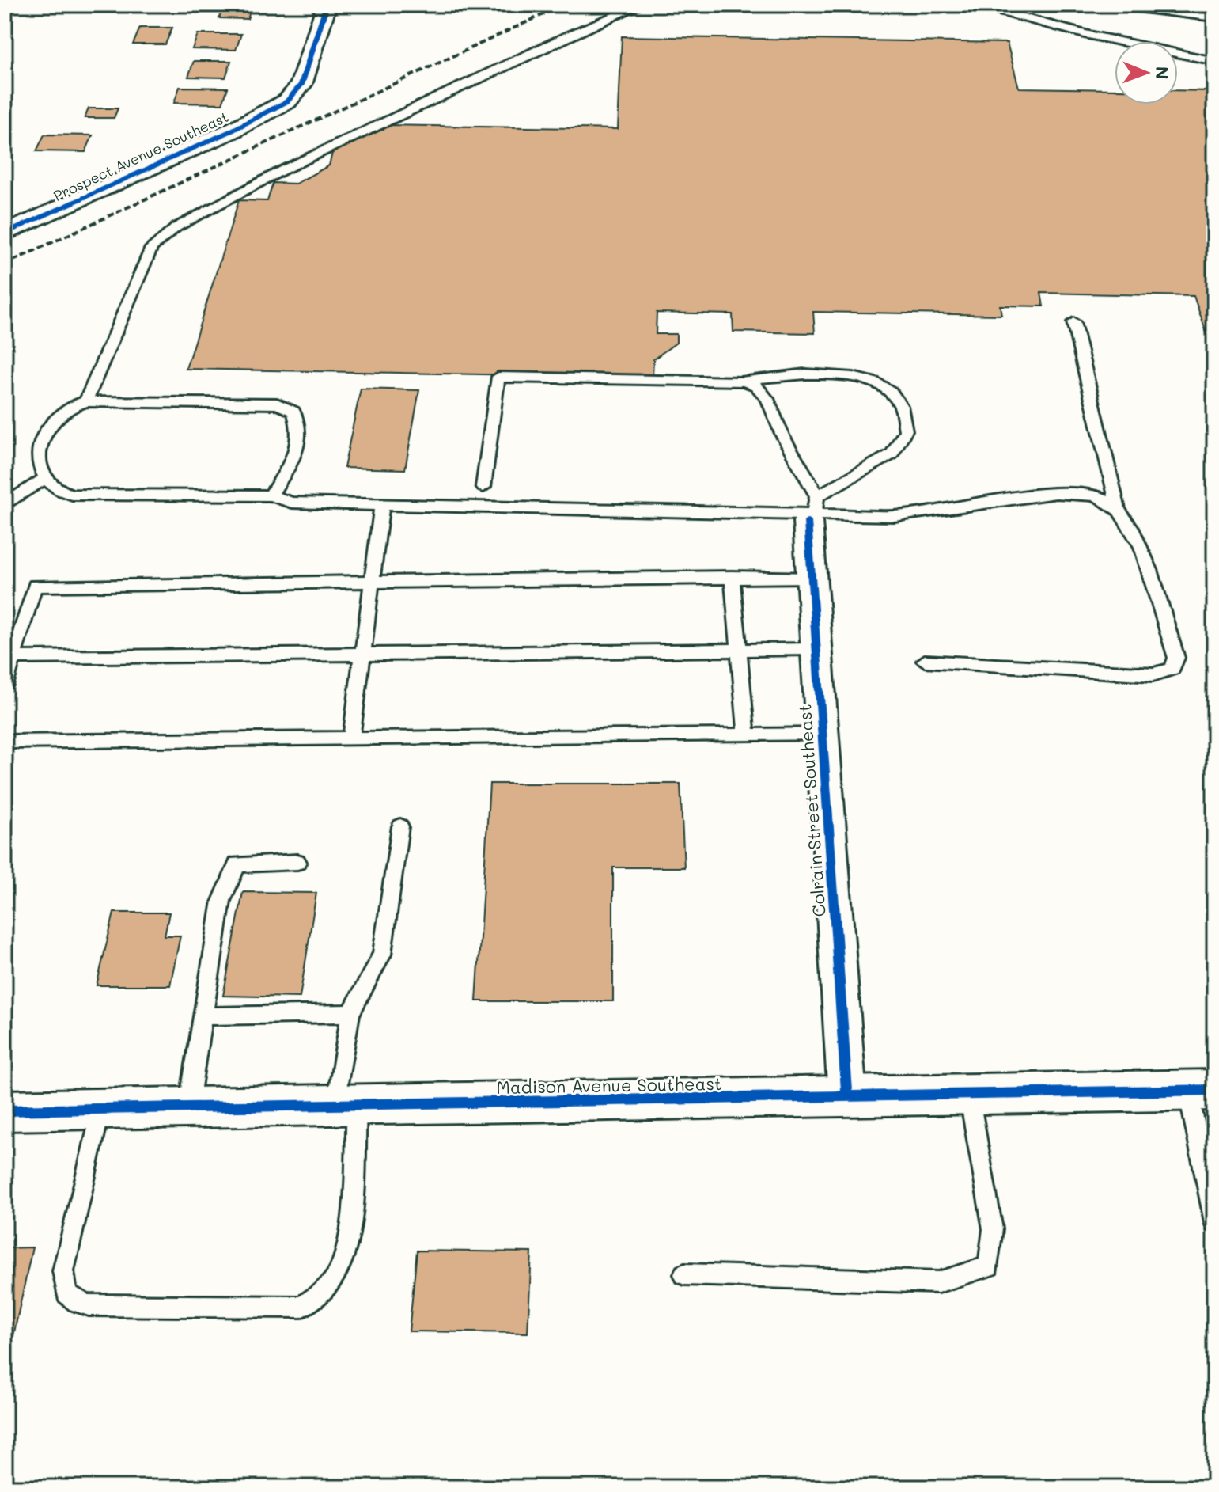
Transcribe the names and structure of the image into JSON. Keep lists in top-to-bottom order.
{
  "streets": {
    "street": ["Prospect Avenue Southeast", "Colrain Street Southeast", "Madison Avenue Southeast"]
  },
  "crossings": [
    ["Colrain Street Southeast", "Madison Avenue Southeast"]
  ],
  "north": "right"
}
